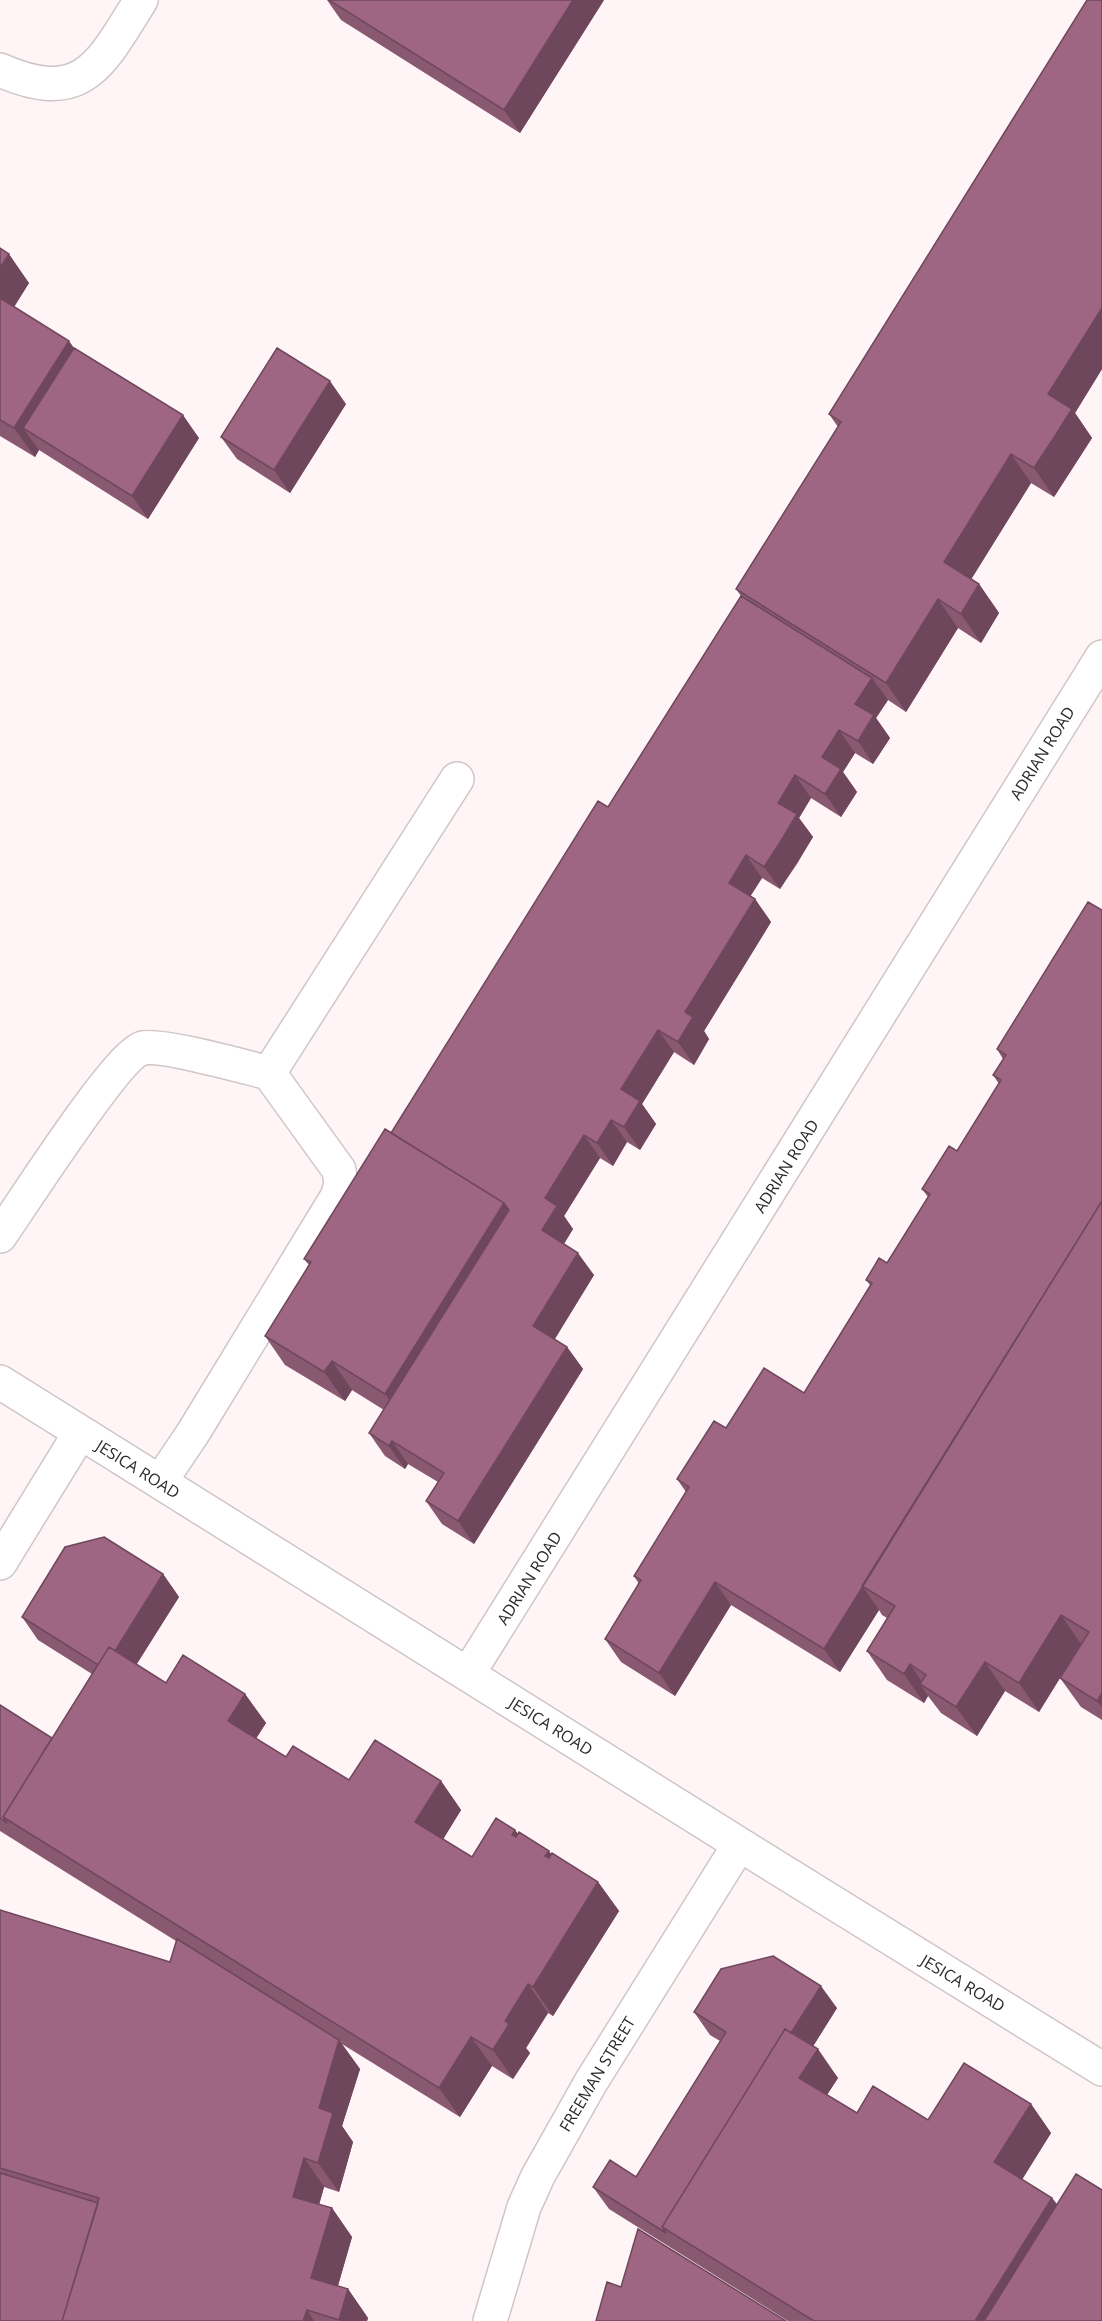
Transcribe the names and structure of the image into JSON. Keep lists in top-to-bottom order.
{
  "streets": {
    "street": ["ADRIAN ROAD", "JESICA ROAD", "FREEMAN STREET"]
  },
  "crossings": [
    ["ADRIAN ROAD", "JESICA ROAD"],
    ["JESICA ROAD", "FREEMAN STREET"]
  ]
}
